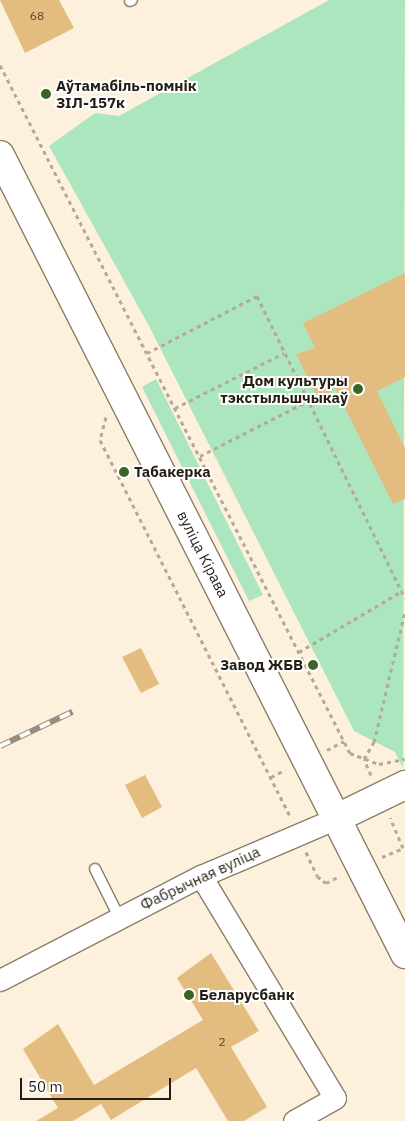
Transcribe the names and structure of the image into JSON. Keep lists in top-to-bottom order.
{
  "streets": {
    "main road": ["вуліца Кірава", "Фабрычная вуліца"]
  },
  "crossings": [
    ["вуліца Кірава", "Фабрычная вуліца"]
  ],
  "places": [
    "Аўтамабіль-помнік ЗІЛ-157к",
    "Дом культуры тэкстыльшчыкаў",
    "Табакерка",
    "Завод ЖБВ",
    "Беларусбанк"
  ],
  "house_numbers": ["68", "2"],
  "scale_bar": "50 m"
}
